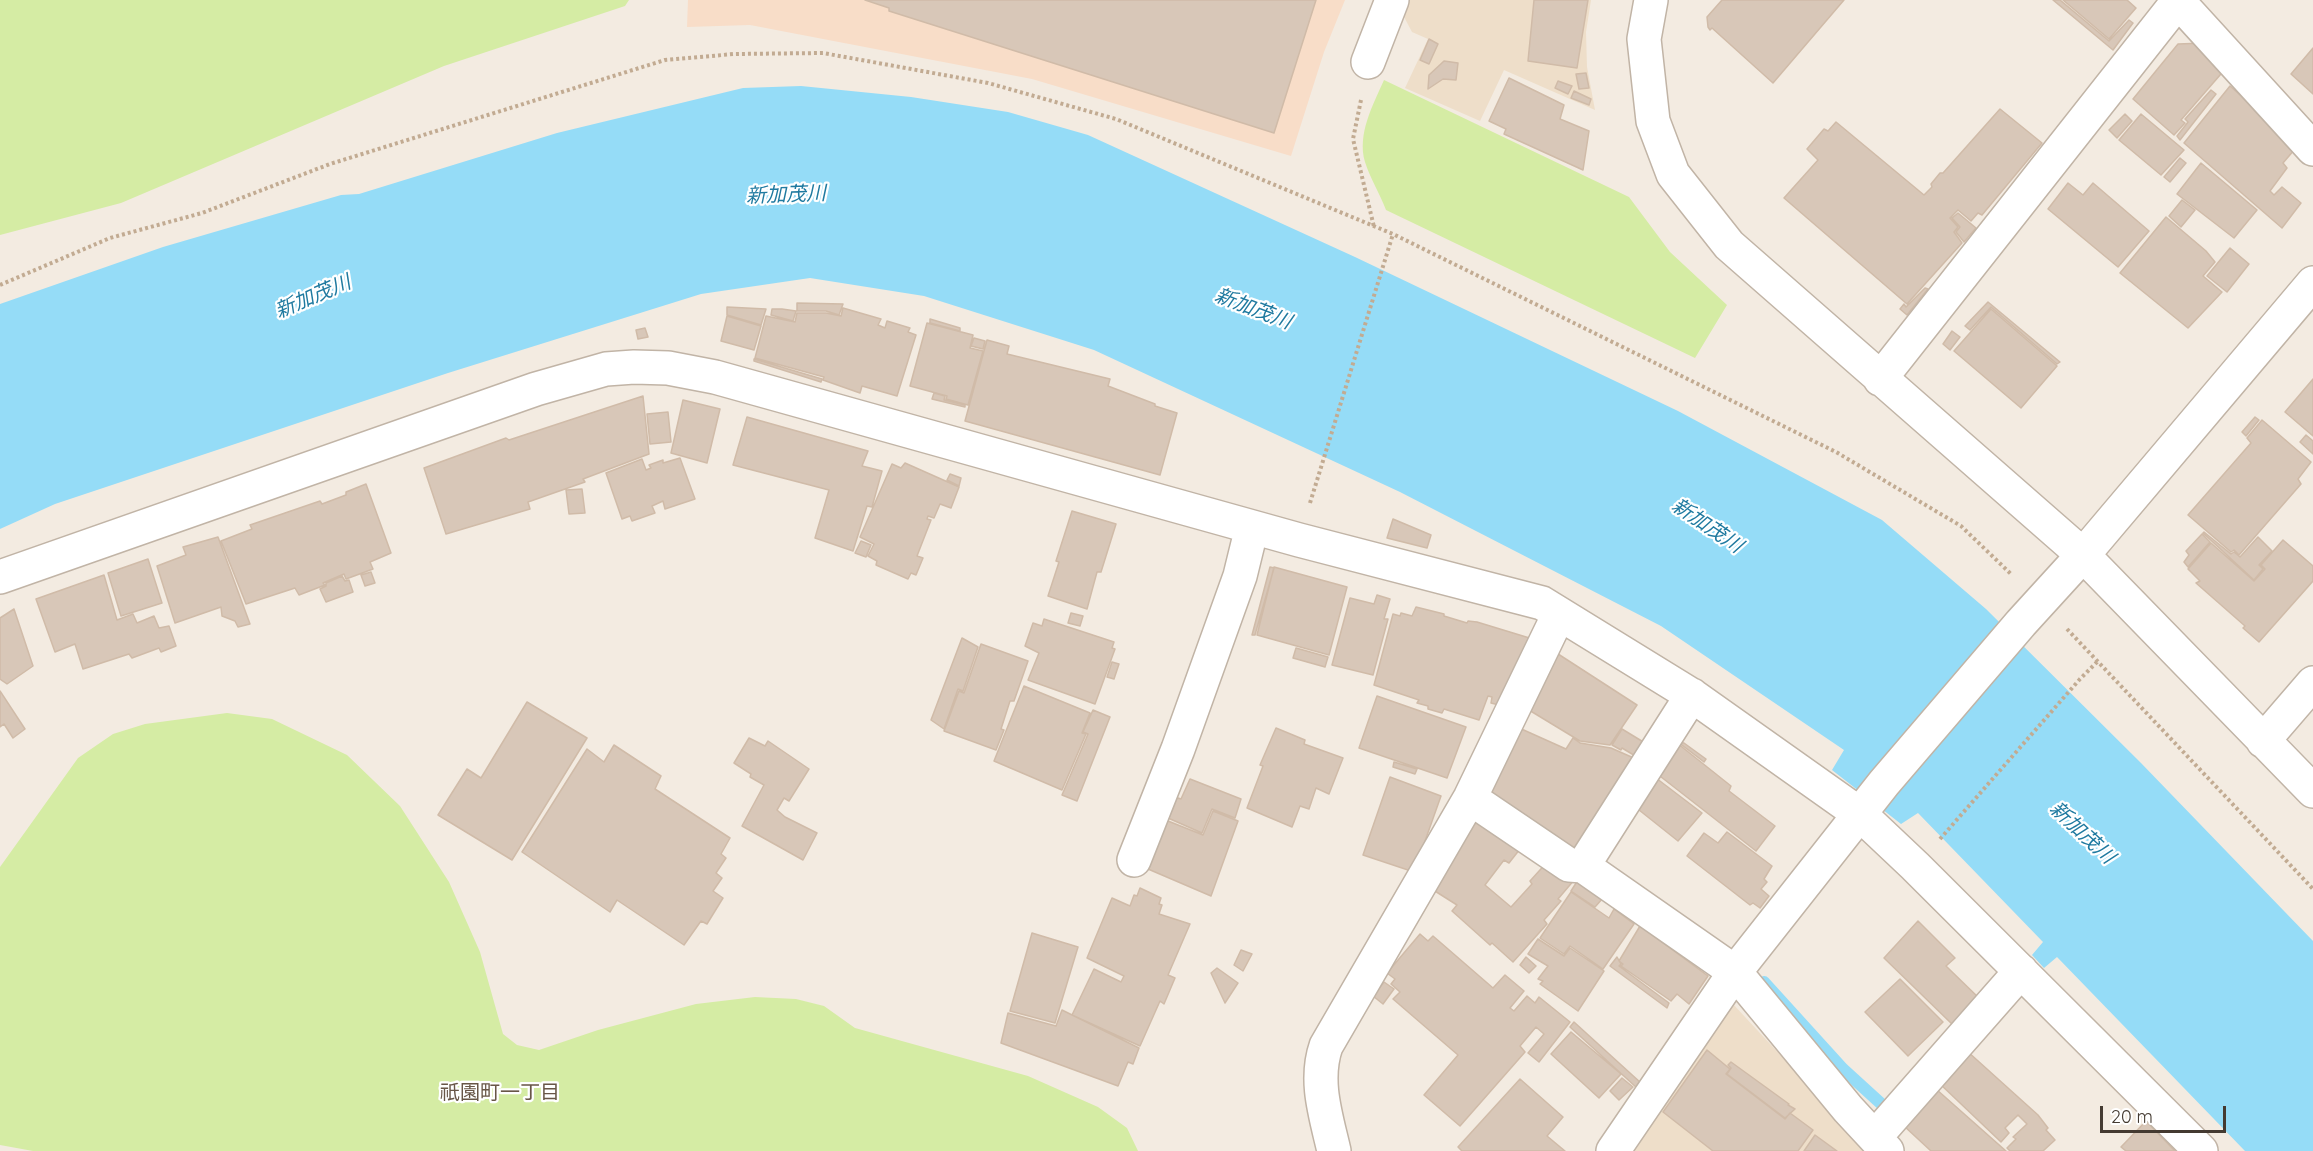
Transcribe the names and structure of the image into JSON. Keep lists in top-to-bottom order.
{
  "districts": ["祇園町一丁目"],
  "water": ["新加茂川"],
  "scale_bar": "20 m"
}
